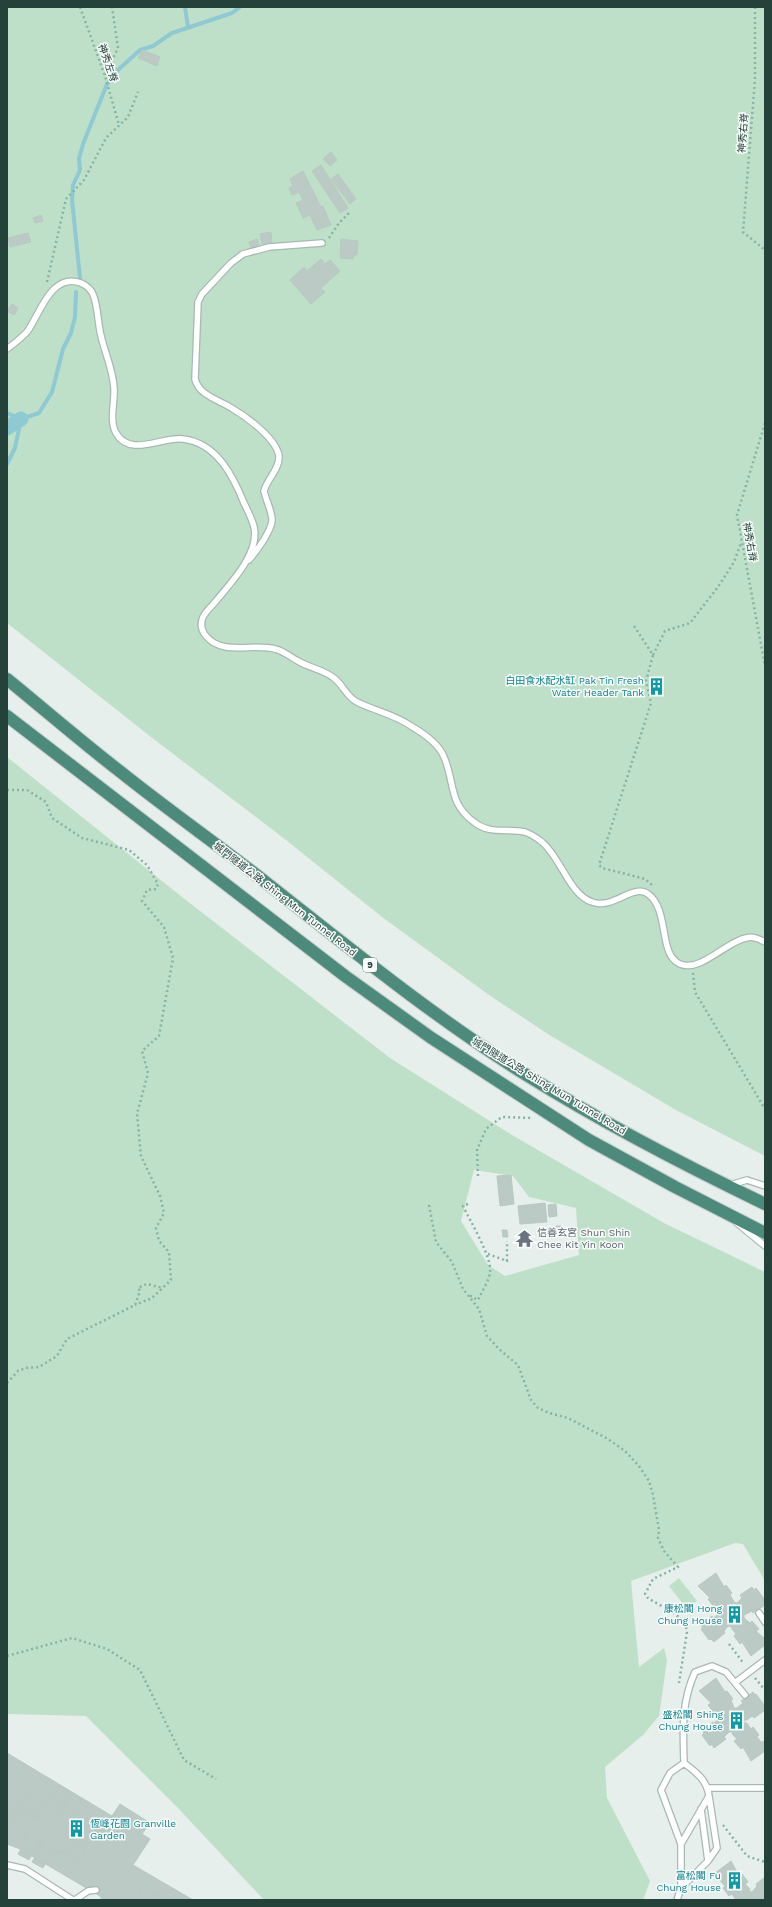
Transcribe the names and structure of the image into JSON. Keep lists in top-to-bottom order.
{
  "streets": {
    "highway": ["城門隧道公路 Shing Mun Tunnel Road", "9"],
    "path": ["神秀左脊", "神秀右脊"]
  },
  "places": {
    "building": [
      "白田食水配水缸 Pak Tin Fresh Water Header Tank",
      "康松閣 Hong Chung House",
      "盛松閣 Shing Chung House",
      "恆峰花園 Granville Garden",
      "富松閣 Fu Chung House"
    ],
    "temple": ["信善玄宮 Shun Shin Chee Kit Yin Koon"]
  }
}
